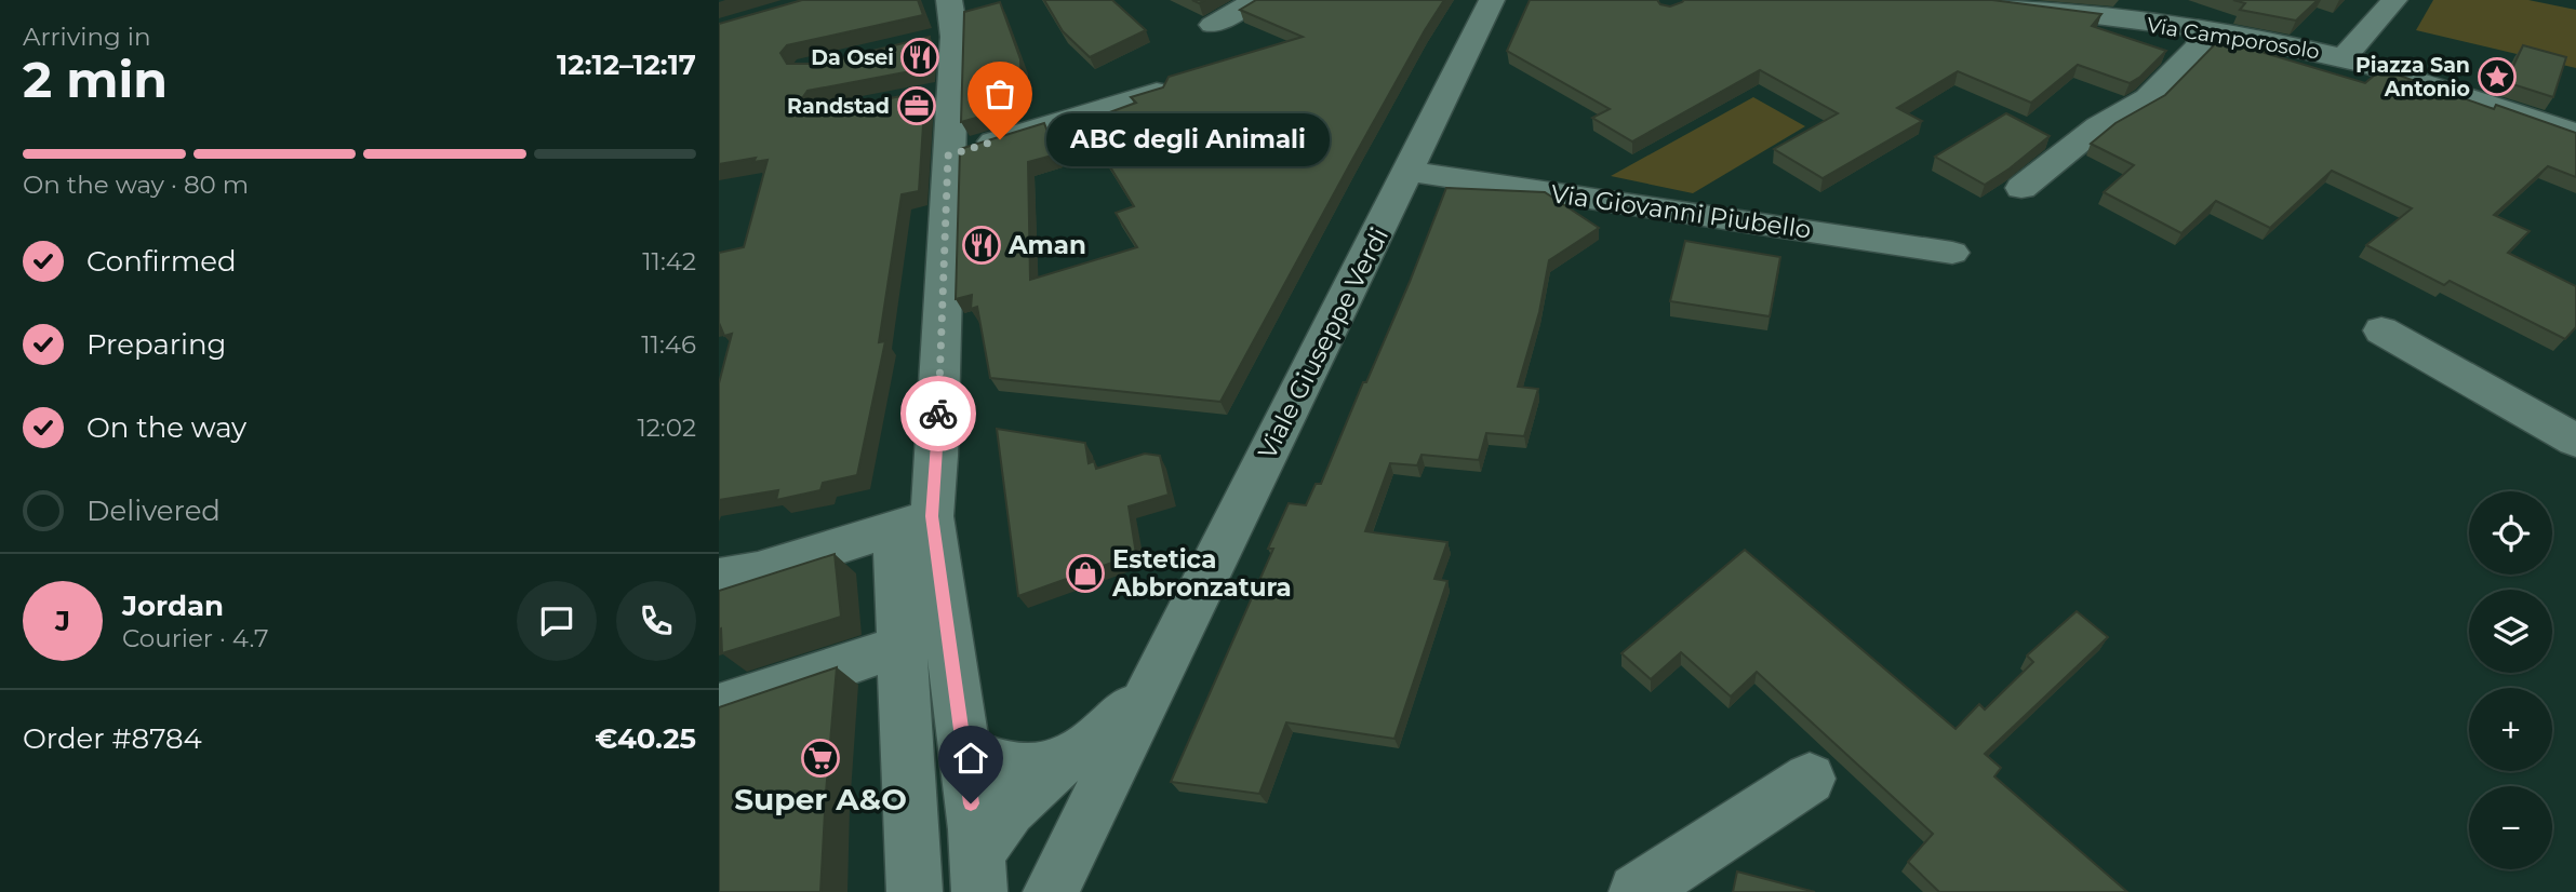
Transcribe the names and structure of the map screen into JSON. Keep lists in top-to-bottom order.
{
  "streets": {
    "street": ["Via Camporosolo", "Via Giovanni Piubello", "Viale Giuseppe Verdi"]
  },
  "crossings": [
    ["Via Giovanni Piubello", "Viale Giuseppe Verdi"]
  ],
  "places": {
    "restaurant": ["Da Osei", "Aman"],
    "place": ["Piazza San Antonio"],
    "office": ["Randstad"],
    "other": ["ABC degli Animali"],
    "shop": ["Estetica Abbronzatura"],
    "supermarket": ["Super A&O"]
  },
  "page": {
    "heading": ["2 min", "Arriving in", "12:12–12:17"],
    "panel": [
      "Jordan",
      "Courier · 4.7",
      "Order #8784",
      "€40.25"
    ],
    "bubble": "ABC degli Animali",
    "bar": "On the way · 80 m",
    "list": [
      ["Confirmed", "11:42"],
      ["Preparing", "11:46"],
      ["On the way", "12:02"],
      "Delivered"
    ],
    "map_buttons": ["+", "−"],
    "round": "J"
  }
}
